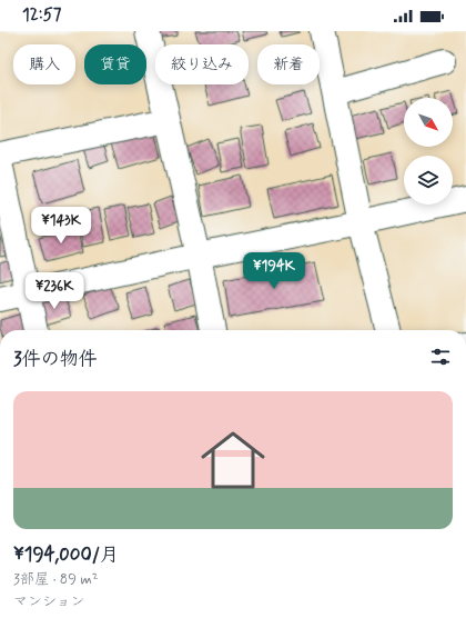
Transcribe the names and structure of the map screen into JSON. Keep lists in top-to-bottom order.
{
  "north": "bottom right",
  "page": {
    "status": "12:57",
    "chip": [
      "購入",
      "賃貸",
      "絞り込み",
      "新着"
    ],
    "price": ["¥143K", "¥194K", "¥236K"],
    "heading": "3件の物件",
    "list": [
      {
        "name": "¥194,000/月",
        "note": "3部屋 · 89 m² · マンション"
      }
    ]
  }
}
